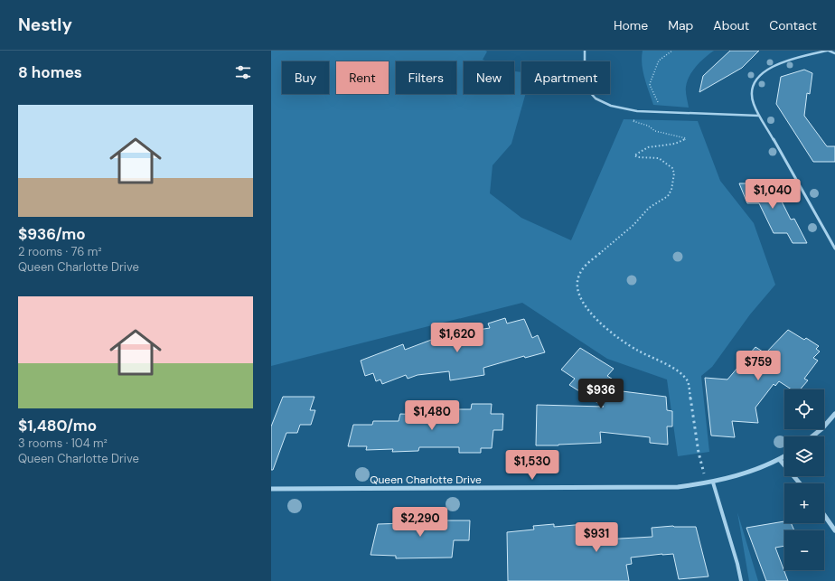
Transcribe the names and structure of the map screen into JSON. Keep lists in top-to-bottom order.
{
  "streets": {
    "street": ["Queen Charlotte Drive"]
  },
  "page": {
    "header": "Nestly",
    "nav": [
      "Home",
      "Map",
      "About",
      "Contact"
    ],
    "heading": "8 homes",
    "chip": [
      "Buy",
      "Rent",
      "Filters",
      "New",
      "Apartment"
    ],
    "list": [
      {
        "name": "$936/mo",
        "note": "2 rooms · 76 m² · Queen Charlotte Drive"
      },
      {
        "name": "$1,480/mo",
        "note": "3 rooms · 104 m² · Queen Charlotte Drive"
      }
    ],
    "price": [
      "$1,040",
      "$1,620",
      "$759",
      "$936",
      "$1,480",
      "$1,530",
      "$2,290",
      "$931"
    ],
    "map_buttons": ["+", "−"]
  }
}
